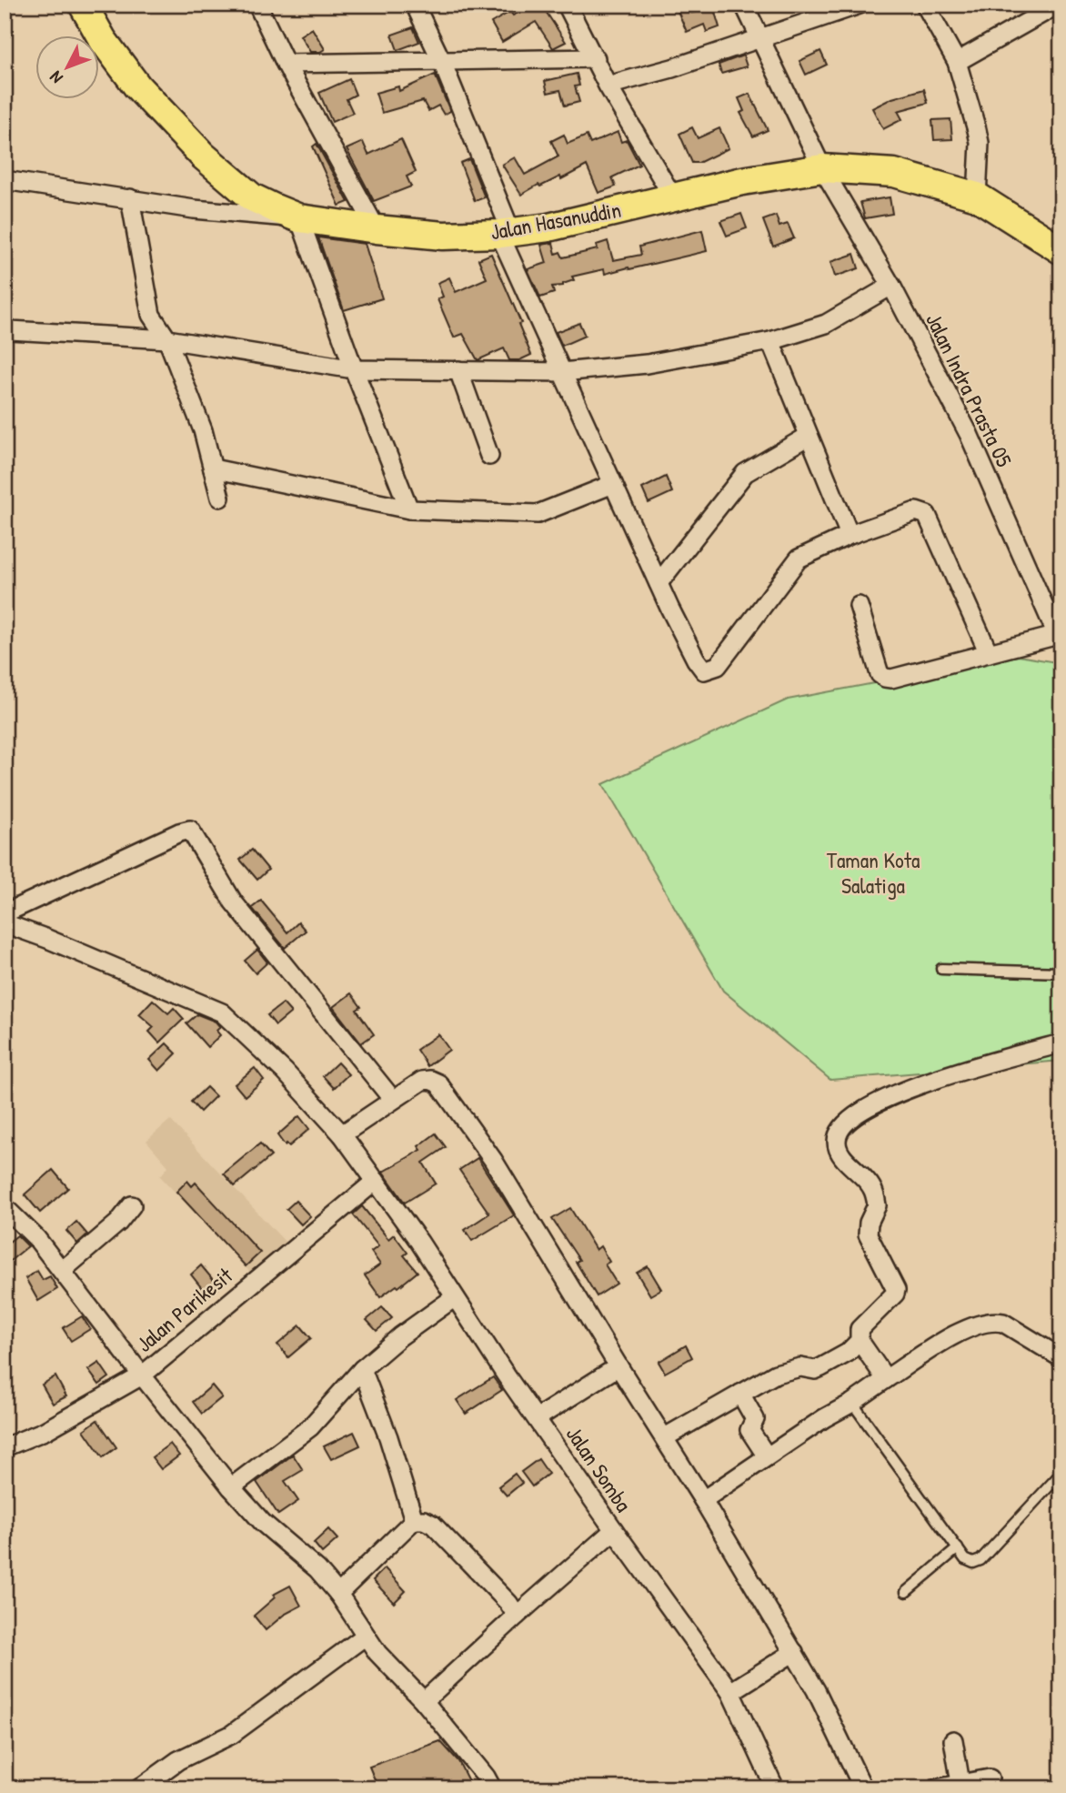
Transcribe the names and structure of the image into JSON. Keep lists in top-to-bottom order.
{
  "streets": {
    "main road": ["Jalan Hasanuddin"],
    "street": ["Jalan Indra Prasta 05", "Jalan Parikesit", "Jalan Somba"]
  },
  "crossings": [
    ["Jalan Hasanuddin", "Jalan Indra Prasta 05"],
    ["Jalan Parikesit", "Jalan Somba"]
  ],
  "parks": ["Taman Kota Salatiga"],
  "north": "bottom left"
}
